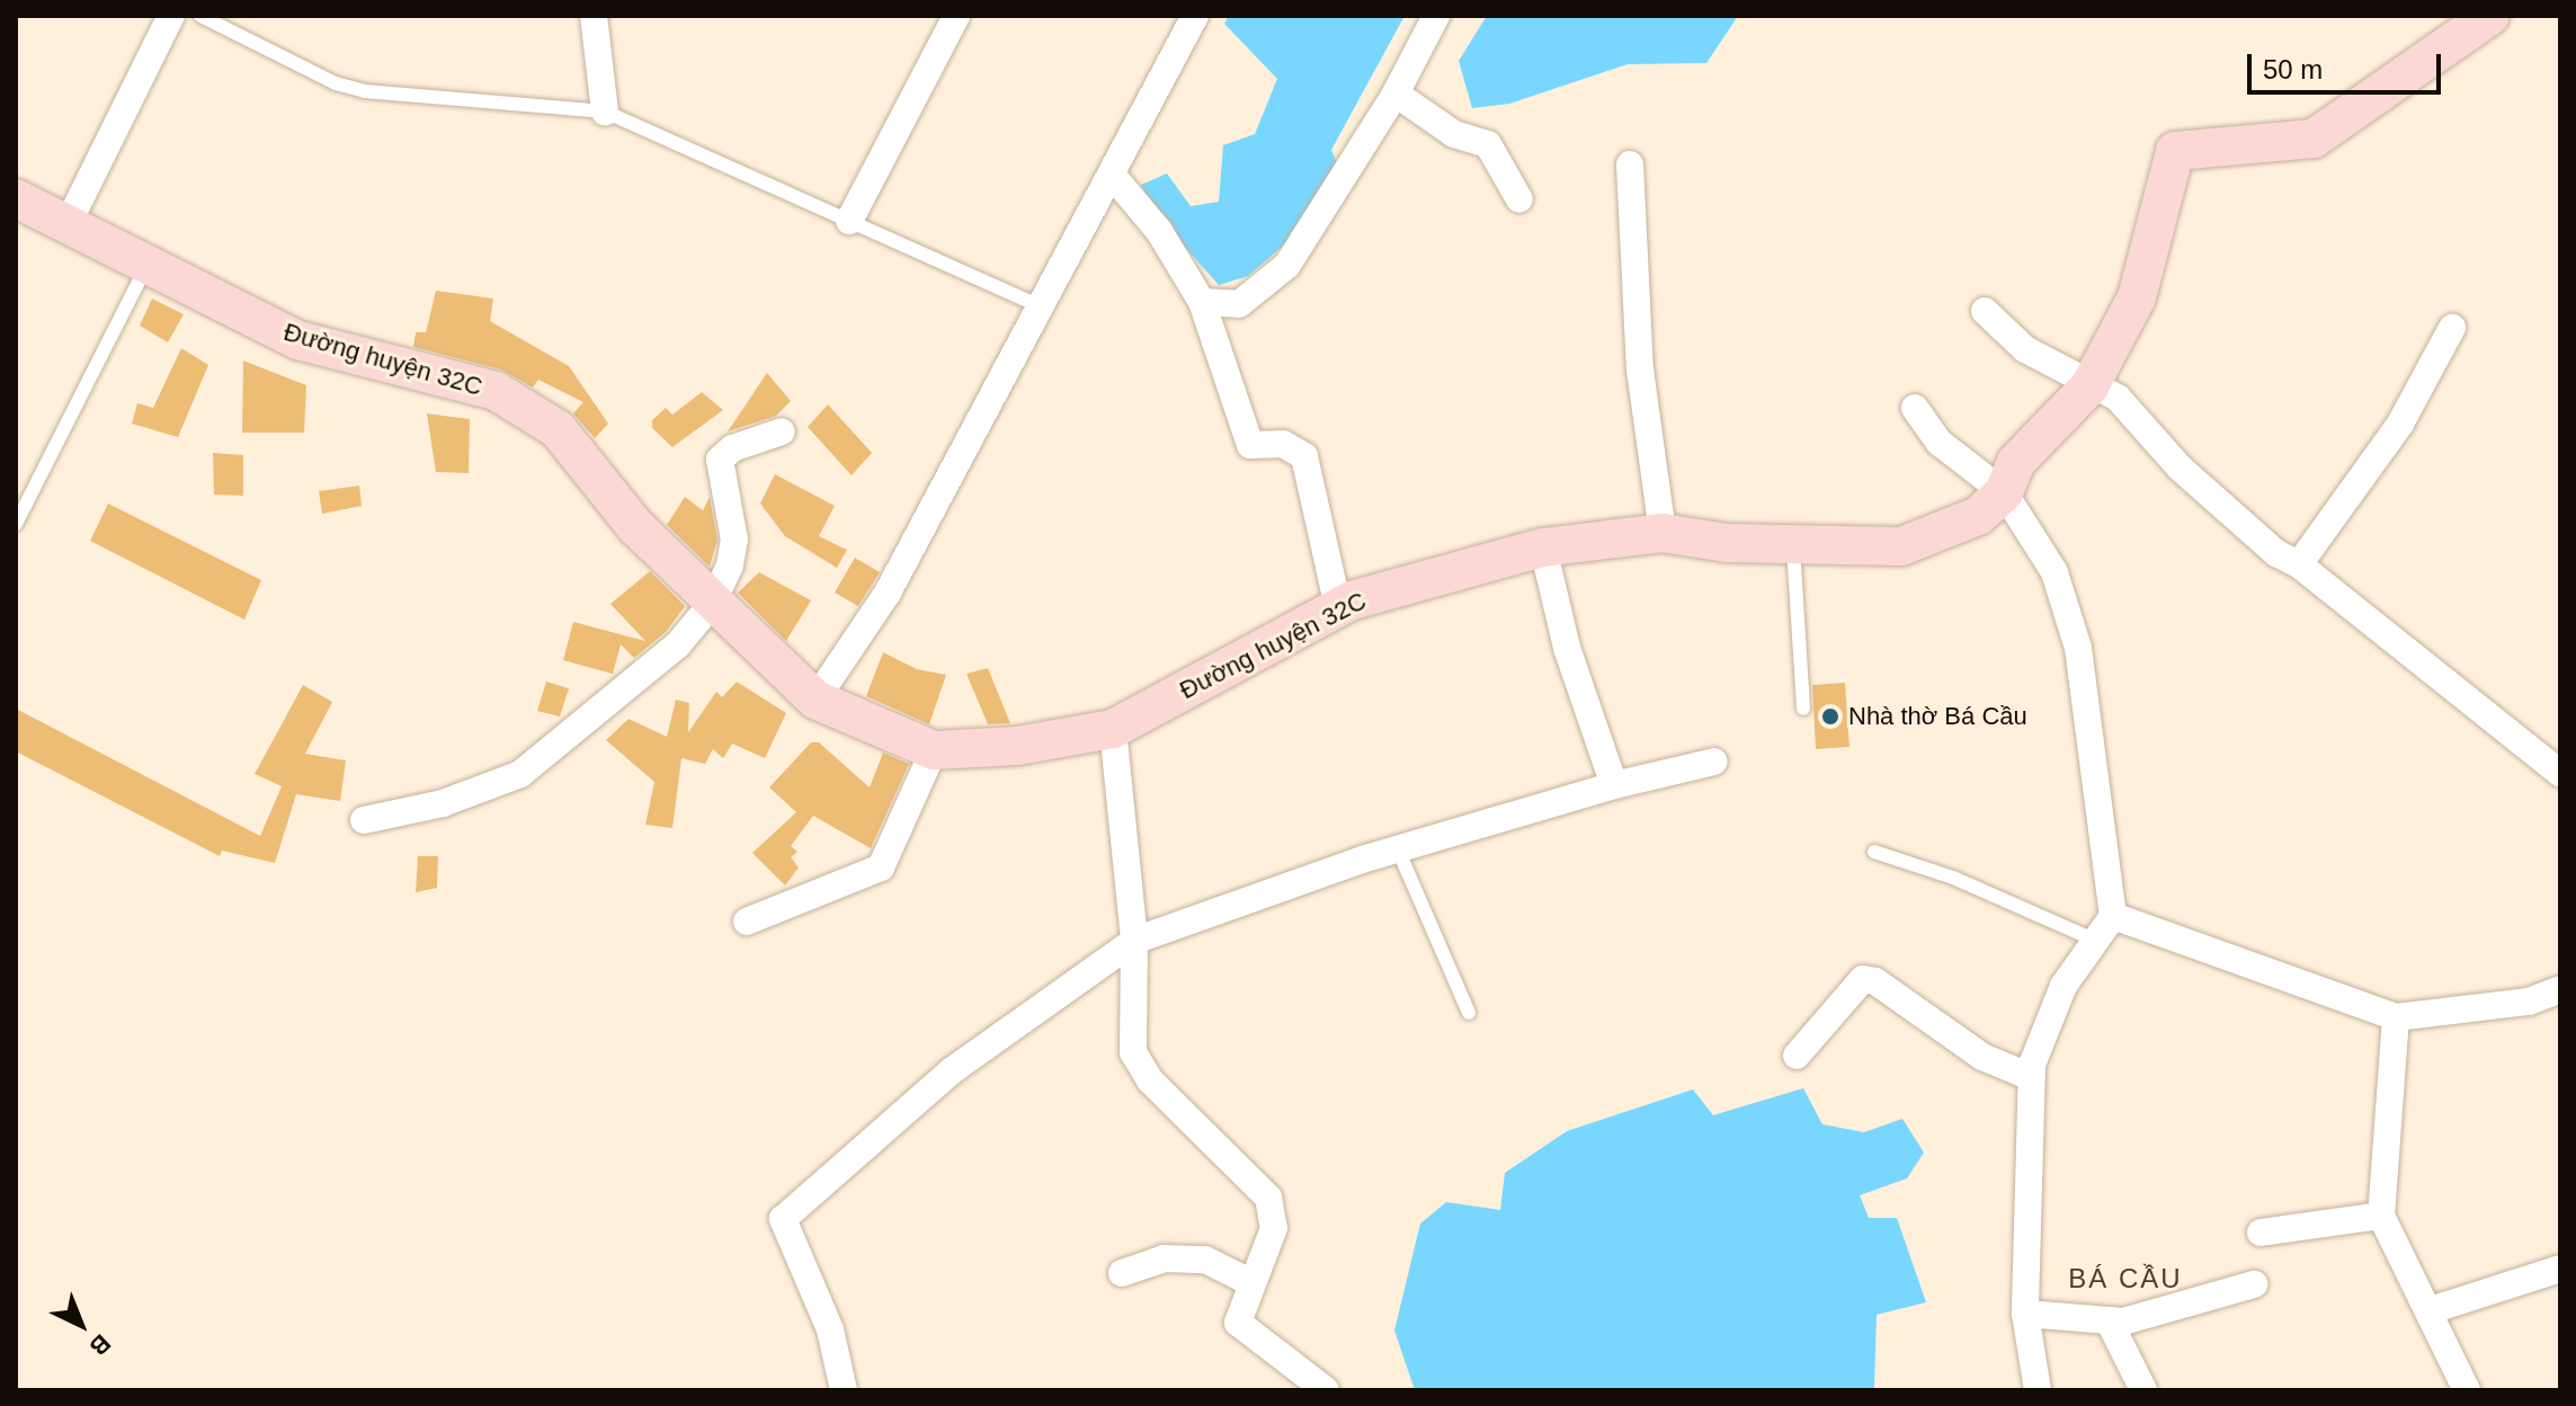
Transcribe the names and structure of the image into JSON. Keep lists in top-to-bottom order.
{
  "streets": {
    "street": ["Đường huyện 32C"]
  },
  "districts": ["BÁ CẦU"],
  "places": ["Nhà thờ Bá Cầu"],
  "scale_bar": "50 m",
  "north": "bottom right"
}
